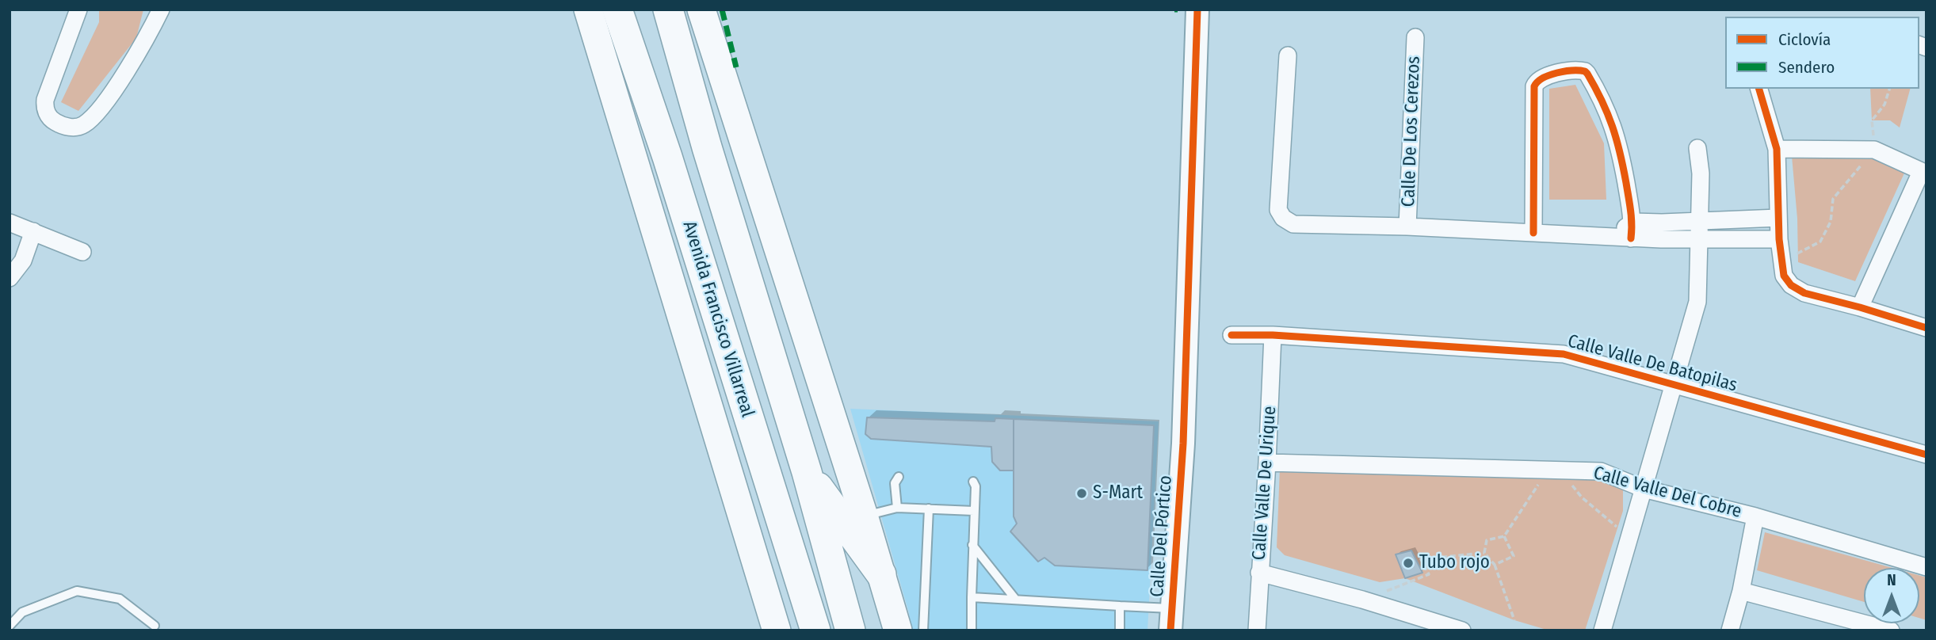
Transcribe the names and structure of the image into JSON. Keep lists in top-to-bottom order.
{
  "streets": {
    "highway": ["Avenida Francisco Villarreal"],
    "street": [
      "Calle De Los Cerezos",
      "Calle Valle De Batopilas",
      "Calle Valle De Urique",
      "Calle Valle Del Cobre",
      "Calle Del Pórtico"
    ]
  },
  "crossings": [
    ["Calle Valle De Batopilas", "Calle Valle De Urique"],
    ["Calle Valle De Urique", "Calle Valle Del Cobre"]
  ],
  "places": ["S-Mart", "Tubo rojo"],
  "legend": ["Ciclovía", "Sendero"],
  "north": "top"
}
